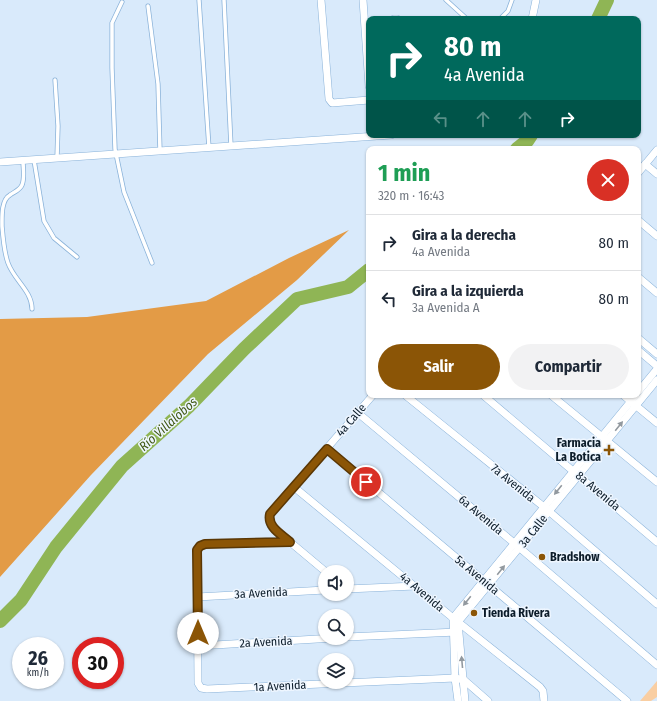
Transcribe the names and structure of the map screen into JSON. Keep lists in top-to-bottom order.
{
  "streets": {
    "street": [
      "4a Calle",
      "7a Avenida",
      "8a Avenida",
      "6a Avenida",
      "3a Calle",
      "5a Avenida",
      "4a Avenida",
      "3a Avenida",
      "2a Avenida",
      "1a Avenida"
    ]
  },
  "crossings": [
    ["4a Calle", "6a Avenida"],
    ["4a Calle", "5a Avenida"],
    ["4a Calle", "4a Avenida"],
    ["7a Avenida", "3a Calle"],
    ["8a Avenida", "3a Calle"],
    ["6a Avenida", "3a Calle"],
    ["3a Calle", "5a Avenida"],
    ["3a Calle", "4a Avenida"],
    ["2a Avenida", "1a Avenida"]
  ],
  "water": ["Río Villalobos"],
  "places": {
    "health": ["Farmacia La Botica"],
    "other": ["Bradshow", "Tienda Rivera"]
  },
  "page": {
    "turn": ["80 m", "4a Avenida"],
    "heading": ["1 min", "320 m · 16:43"],
    "list": [
      {
        "name": "Gira a la derecha",
        "note": "4a Avenida",
        "value": "80 m"
      },
      {
        "name": "Gira a la izquierda",
        "note": "3a Avenida A",
        "value": "80 m"
      }
    ],
    "buttons": ["Salir", "Compartir"],
    "speed": "26 km/h",
    "limit": "30"
  }
}
